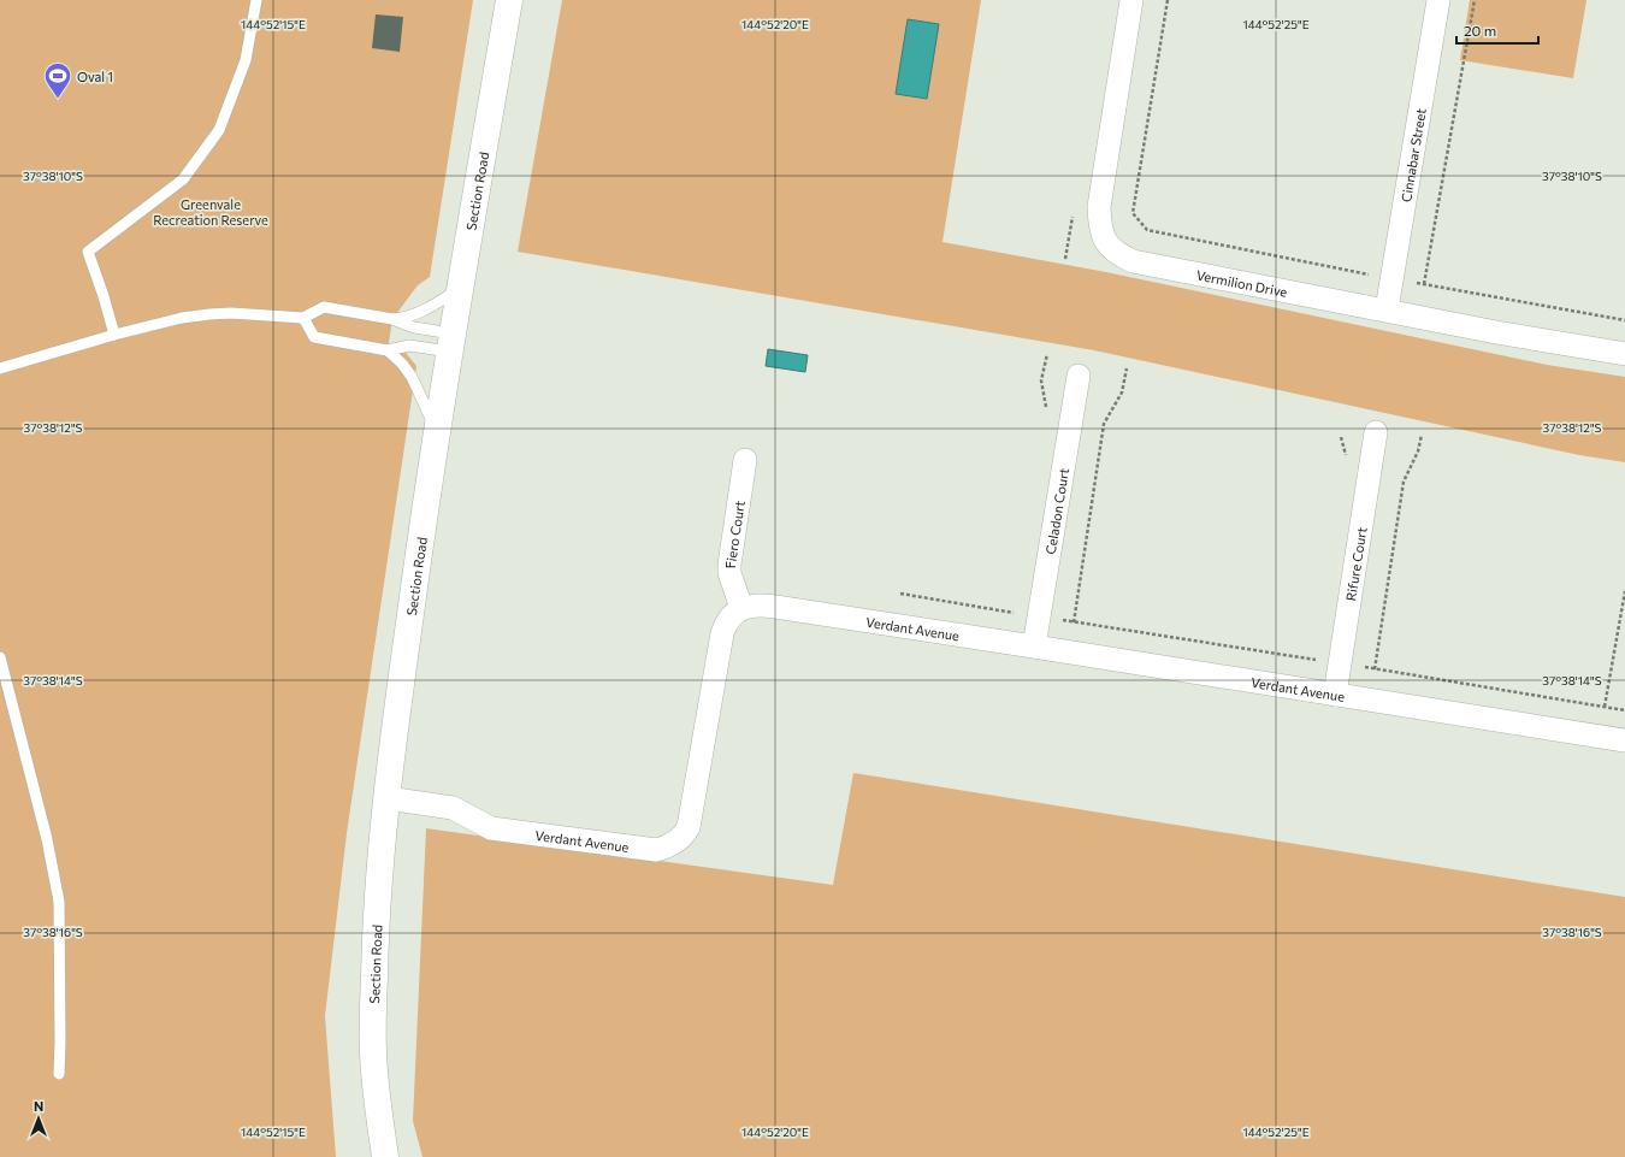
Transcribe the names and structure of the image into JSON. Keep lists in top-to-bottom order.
{
  "streets": {
    "street": [
      "Cinnabar Street",
      "Section Road",
      "Vermilion Drive",
      "Celadon Court",
      "Fiero Court",
      "Rifure Court",
      "Verdant Avenue"
    ]
  },
  "crossings": [
    ["Cinnabar Street", "Vermilion Drive"],
    ["Section Road", "Verdant Avenue"],
    ["Celadon Court", "Verdant Avenue"],
    ["Fiero Court", "Verdant Avenue"],
    ["Rifure Court", "Verdant Avenue"]
  ],
  "parks": ["Greenvale Recreation Reserve"],
  "places": {
    "sports": ["Oval 1"]
  },
  "scale_bar": "20 m",
  "north": "top",
  "coordinates": [
    "144°52'15\"E",
    "144°52'20\"E",
    "144°52'25\"E",
    "37°38'10\"S",
    "37°38'12\"S",
    "37°38'14\"S",
    "37°38'16\"S"
  ]
}
